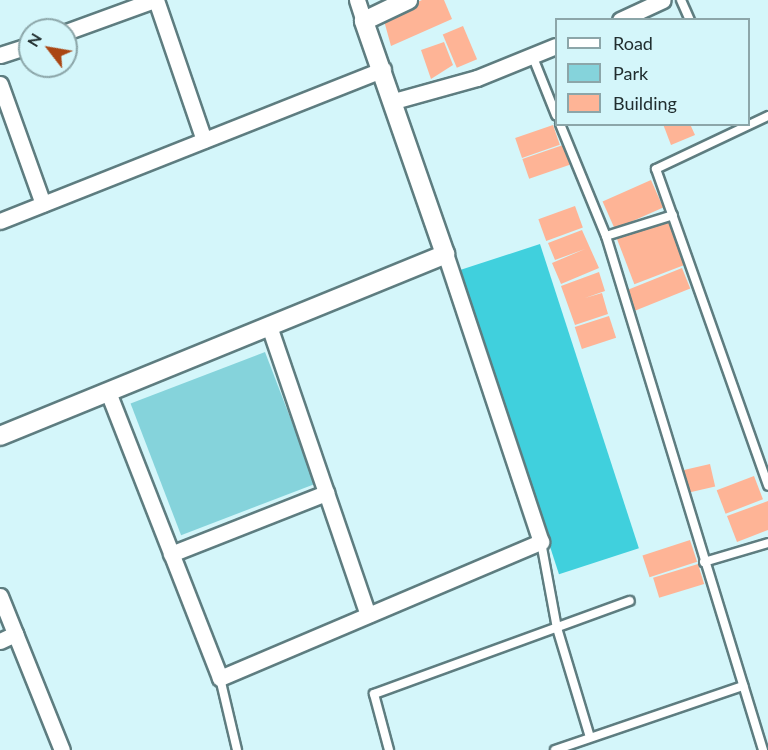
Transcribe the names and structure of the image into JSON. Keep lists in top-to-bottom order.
{
  "legend": ["Road", "Park", "Building"],
  "north": "top left"
}
